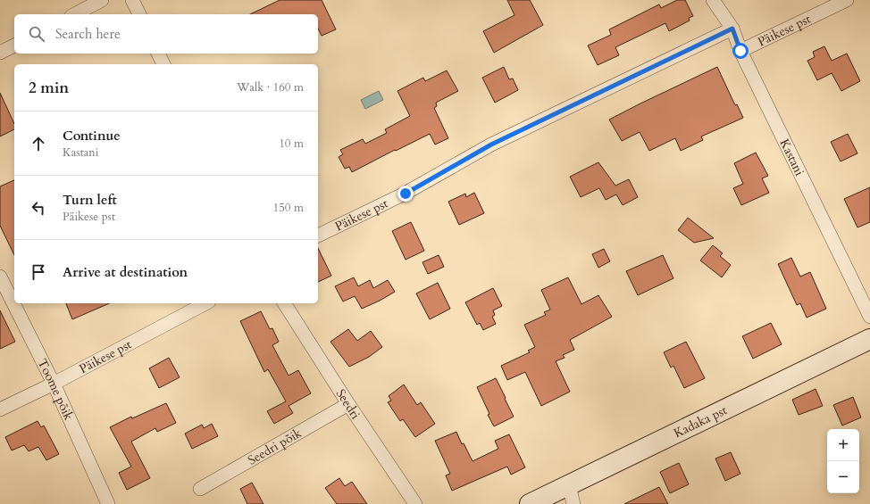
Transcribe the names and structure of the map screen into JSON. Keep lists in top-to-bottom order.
{
  "streets": {
    "main road": ["Kadaka pst"],
    "street": [
      "Päikese pst",
      "Kastani",
      "Toome põik",
      "Seedri",
      "Seedri põik"
    ]
  },
  "crossings": [
    ["Päikese pst", "Kastani"],
    ["Päikese pst", "Toome põik"],
    ["Seedri", "Seedri põik"]
  ],
  "page": {
    "search": "Search here",
    "heading": ["2 min", "Walk · 160 m"],
    "list": [
      ["Continue", "Kastani", "10 m"],
      ["Turn left", "Päikese pst", "150 m"],
      "Arrive at destination"
    ],
    "map_buttons": ["+", "−"]
  }
}
